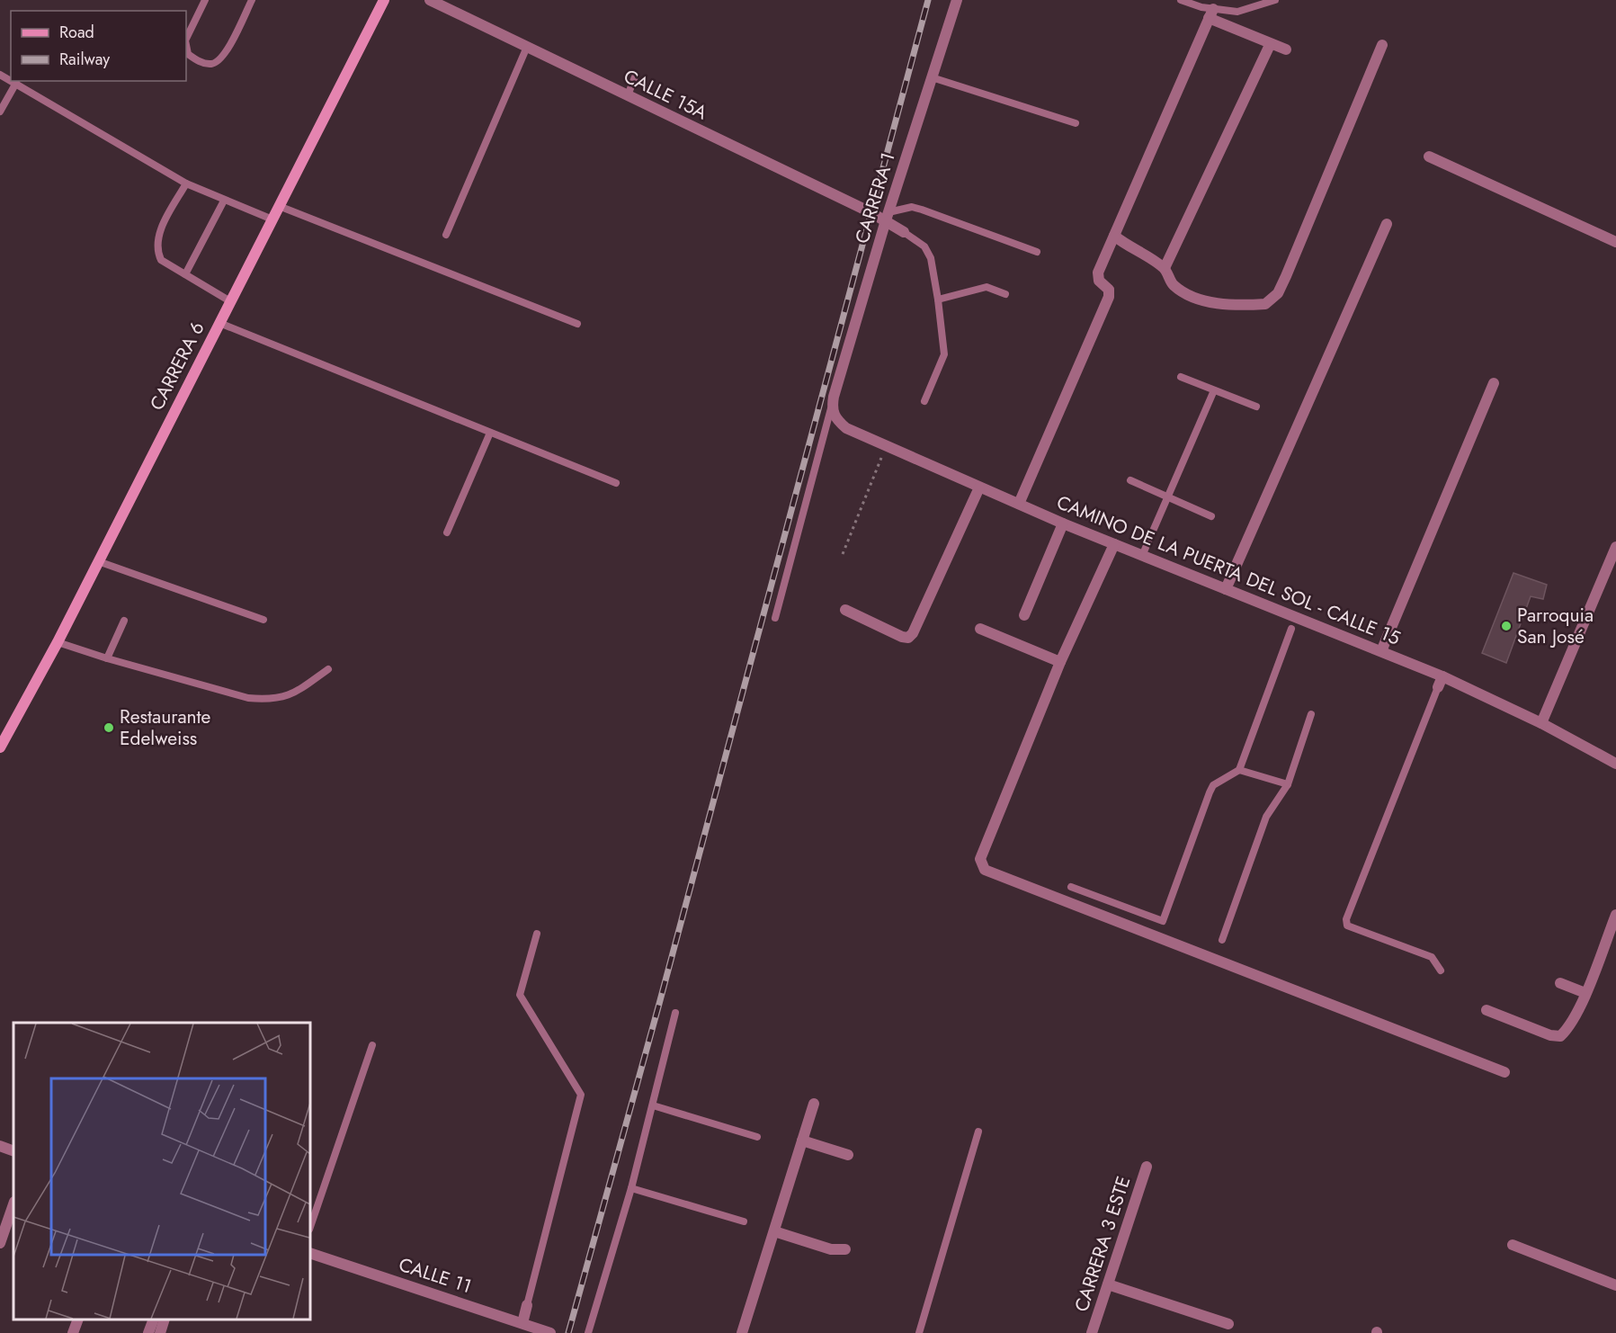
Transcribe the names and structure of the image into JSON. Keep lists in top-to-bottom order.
{
  "streets": {
    "main road": ["CARRERA 6"],
    "street": [
      "CALLE 15A",
      "CARRERA 1",
      "CAMINO DE LA PUERTA DEL SOL - CALLE 15",
      "CARRERA 3 ESTE",
      "CALLE 11"
    ]
  },
  "crossings": [
    ["CALLE 15A", "CARRERA 1"],
    ["CARRERA 1", "CAMINO DE LA PUERTA DEL SOL - CALLE 15"]
  ],
  "places": ["Parroquia San José", "Restaurante Edelweiss"],
  "legend": ["Road", "Railway"]
}
